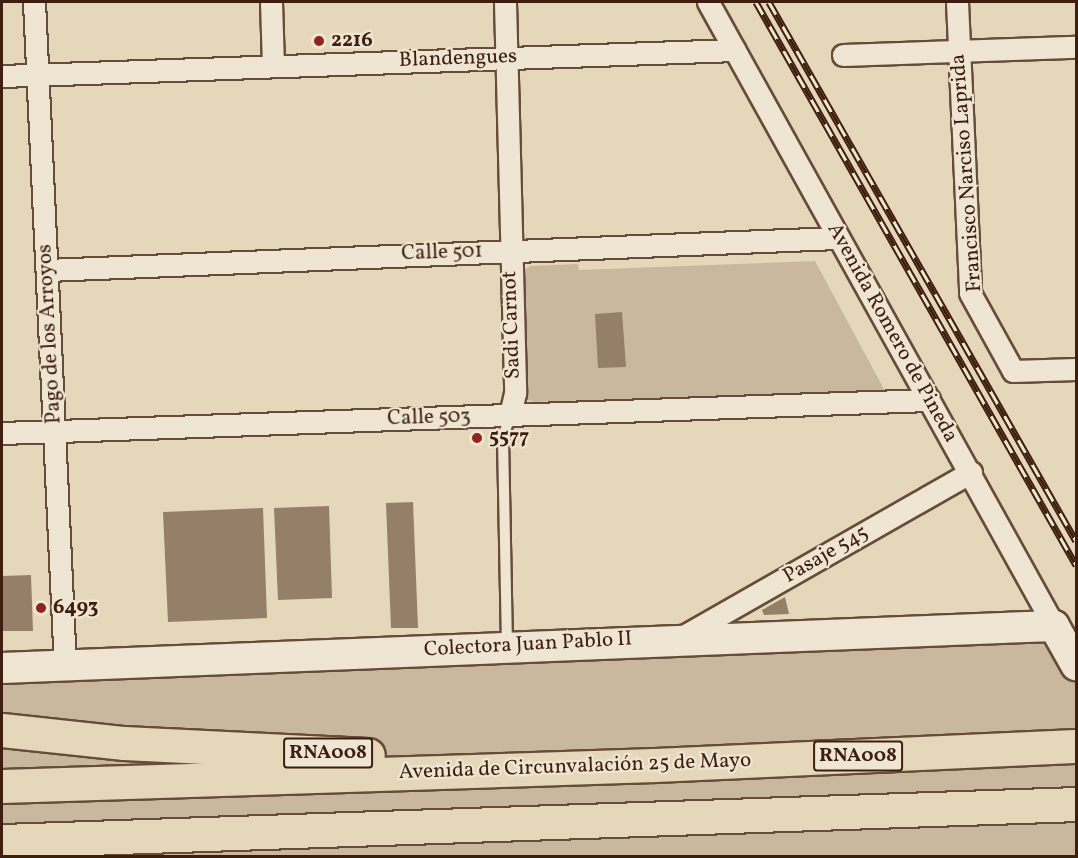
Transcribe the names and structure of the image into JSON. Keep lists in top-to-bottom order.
{
  "streets": {
    "highway": ["RNA008", "Avenida de Circunvalación 25 de Mayo"],
    "main road": ["Avenida Romero de Pineda", "Colectora Juan Pablo II"],
    "street": [
      "Blandengues",
      "Francisco Narciso Laprida",
      "Calle 501",
      "Sadi Carnot",
      "Pago de los Arroyos",
      "Calle 503",
      "Pasaje 545"
    ]
  },
  "crossings": [
    ["Blandengues", "Sadi Carnot"],
    ["Blandengues", "Avenida Romero de Pineda"],
    ["Blandengues", "Pago de los Arroyos"],
    ["Calle 501", "Sadi Carnot"],
    ["Calle 501", "Avenida Romero de Pineda"],
    ["Calle 501", "Pago de los Arroyos"],
    ["Sadi Carnot", "Calle 503"],
    ["Sadi Carnot", "Colectora Juan Pablo II"],
    ["Avenida Romero de Pineda", "Calle 503"],
    ["Avenida Romero de Pineda", "Pasaje 545"],
    ["Avenida Romero de Pineda", "Colectora Juan Pablo II"],
    ["Pago de los Arroyos", "Calle 503"],
    ["Pago de los Arroyos", "Colectora Juan Pablo II"],
    ["Pasaje 545", "Colectora Juan Pablo II"],
    ["RNA008", "Avenida de Circunvalación 25 de Mayo"]
  ],
  "places": ["2216", "5577", "6493"]
}
